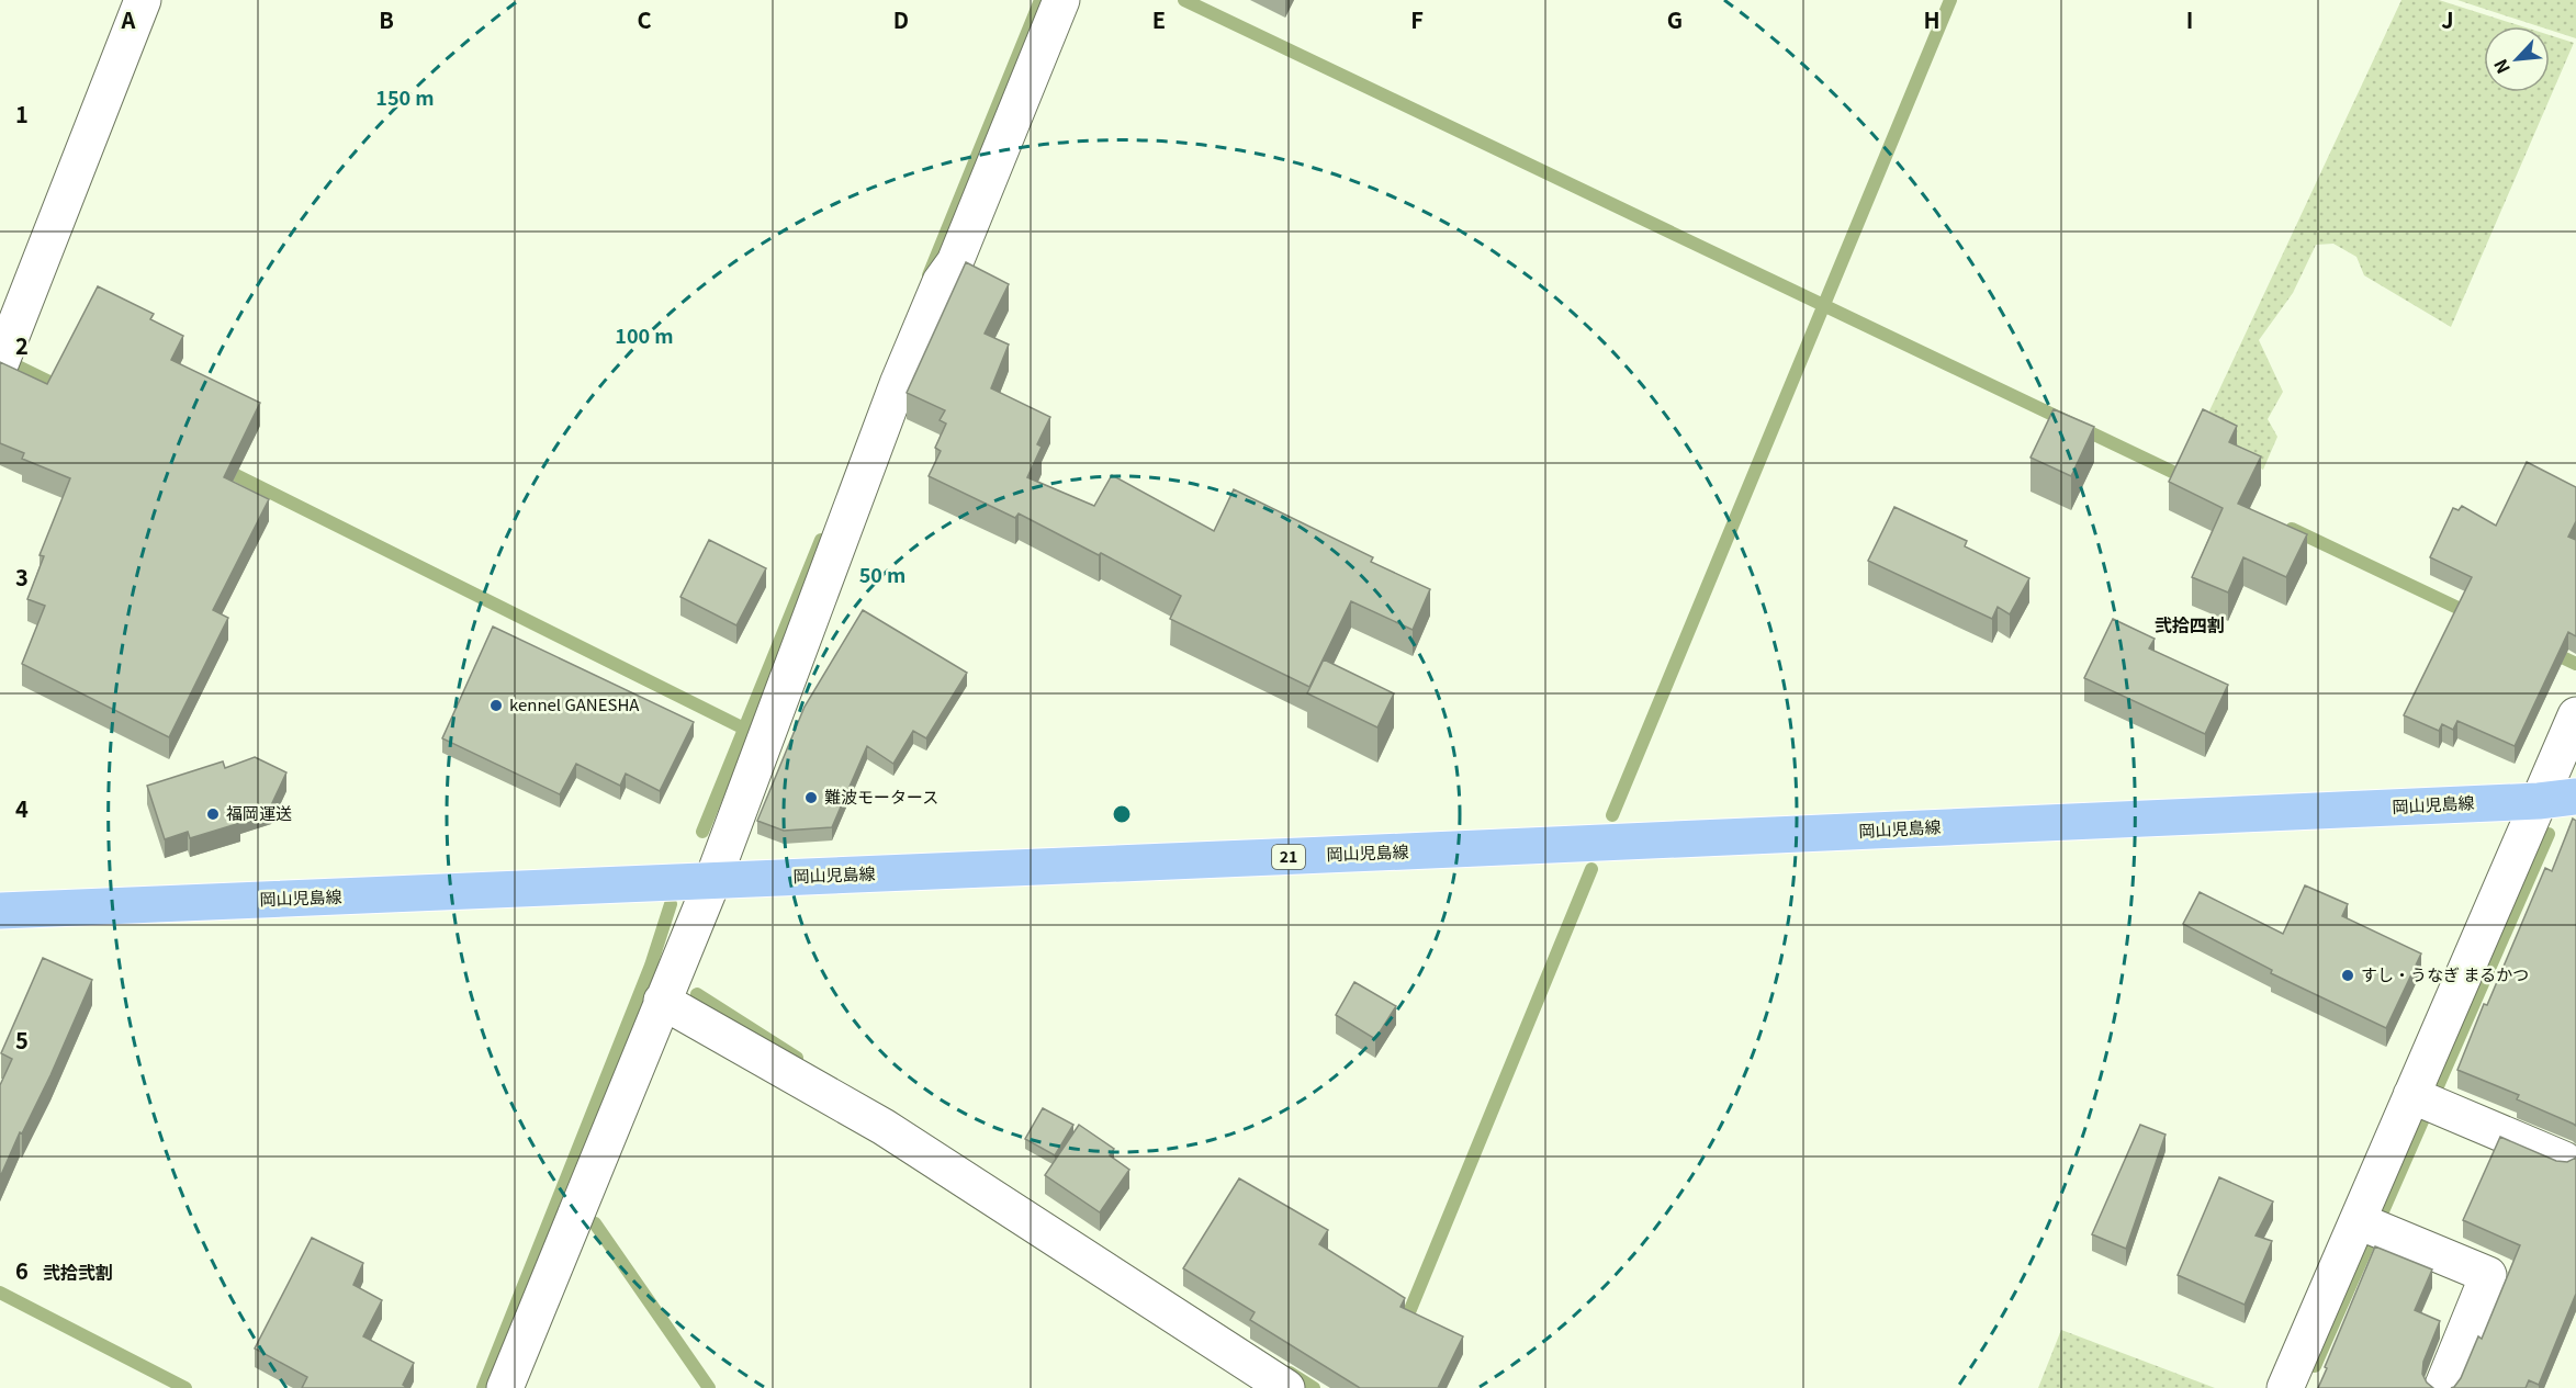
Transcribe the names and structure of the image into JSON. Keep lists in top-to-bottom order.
{
  "streets": {
    "main road": ["岡山児島線", "21"]
  },
  "districts": ["弐拾四割", "弐拾弐割"],
  "places": [
    "kennel GANESHA",
    "難波モータース",
    "福岡運送",
    "すし・うなぎ まるかつ"
  ],
  "north": "bottom left",
  "grid": {
    "columns": [
      "A",
      "B",
      "C",
      "D",
      "E",
      "F",
      "G",
      "H",
      "I",
      "J"
    ],
    "rows": [
      "1",
      "2",
      "3",
      "4",
      "5",
      "6"
    ]
  },
  "rings": ["150 m", "100 m", "50 m"]
}
